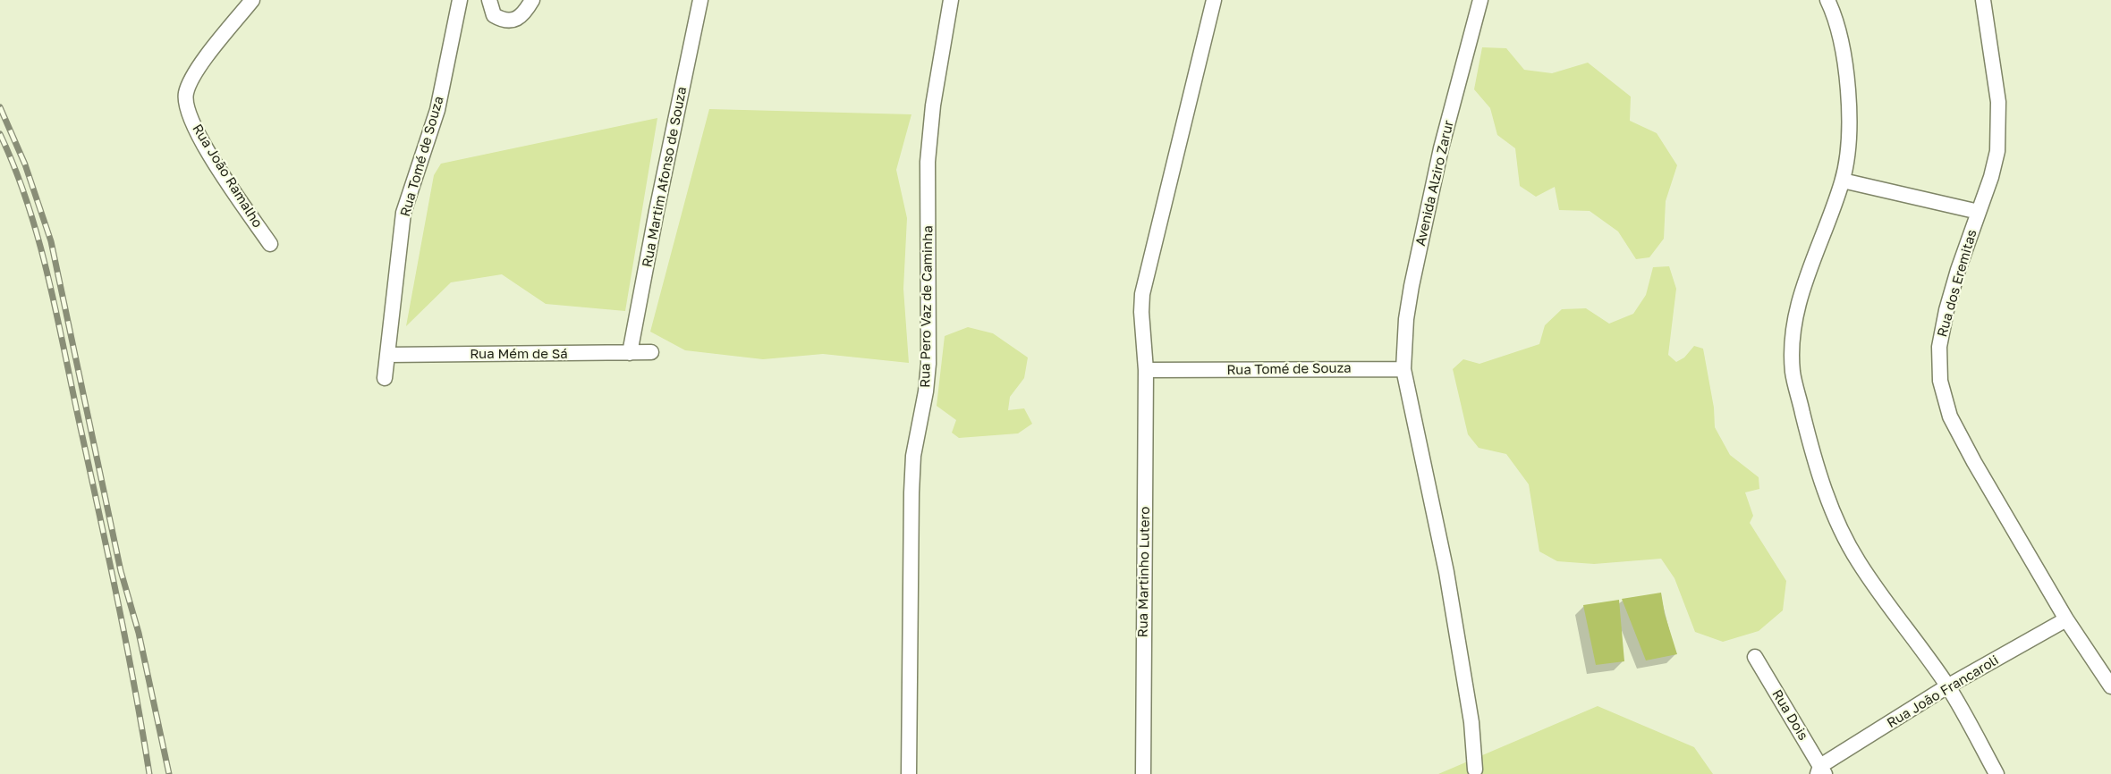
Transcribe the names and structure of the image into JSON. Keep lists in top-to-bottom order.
{
  "streets": {
    "street": [
      "Rua Tomé de Souza",
      "Rua João Ramalho",
      "Rua Martim Afonso de Souza",
      "Avenida Alziro Zarur",
      "Rua dos Eremitas",
      "Rua Pero Vaz de Caminha",
      "Rua Mém de Sá",
      "Rua Martinho Lutero",
      "Rua João Francaroli",
      "Rua Dois"
    ]
  },
  "crossings": [
    ["Rua Tomé de Souza", "Avenida Alziro Zarur"],
    ["Rua Tomé de Souza", "Rua Mém de Sá"],
    ["Rua Tomé de Souza", "Rua Martinho Lutero"],
    ["Rua Martim Afonso de Souza", "Rua Mém de Sá"],
    ["Rua dos Eremitas", "Rua João Francaroli"],
    ["Rua João Francaroli", "Rua Dois"]
  ]
}
